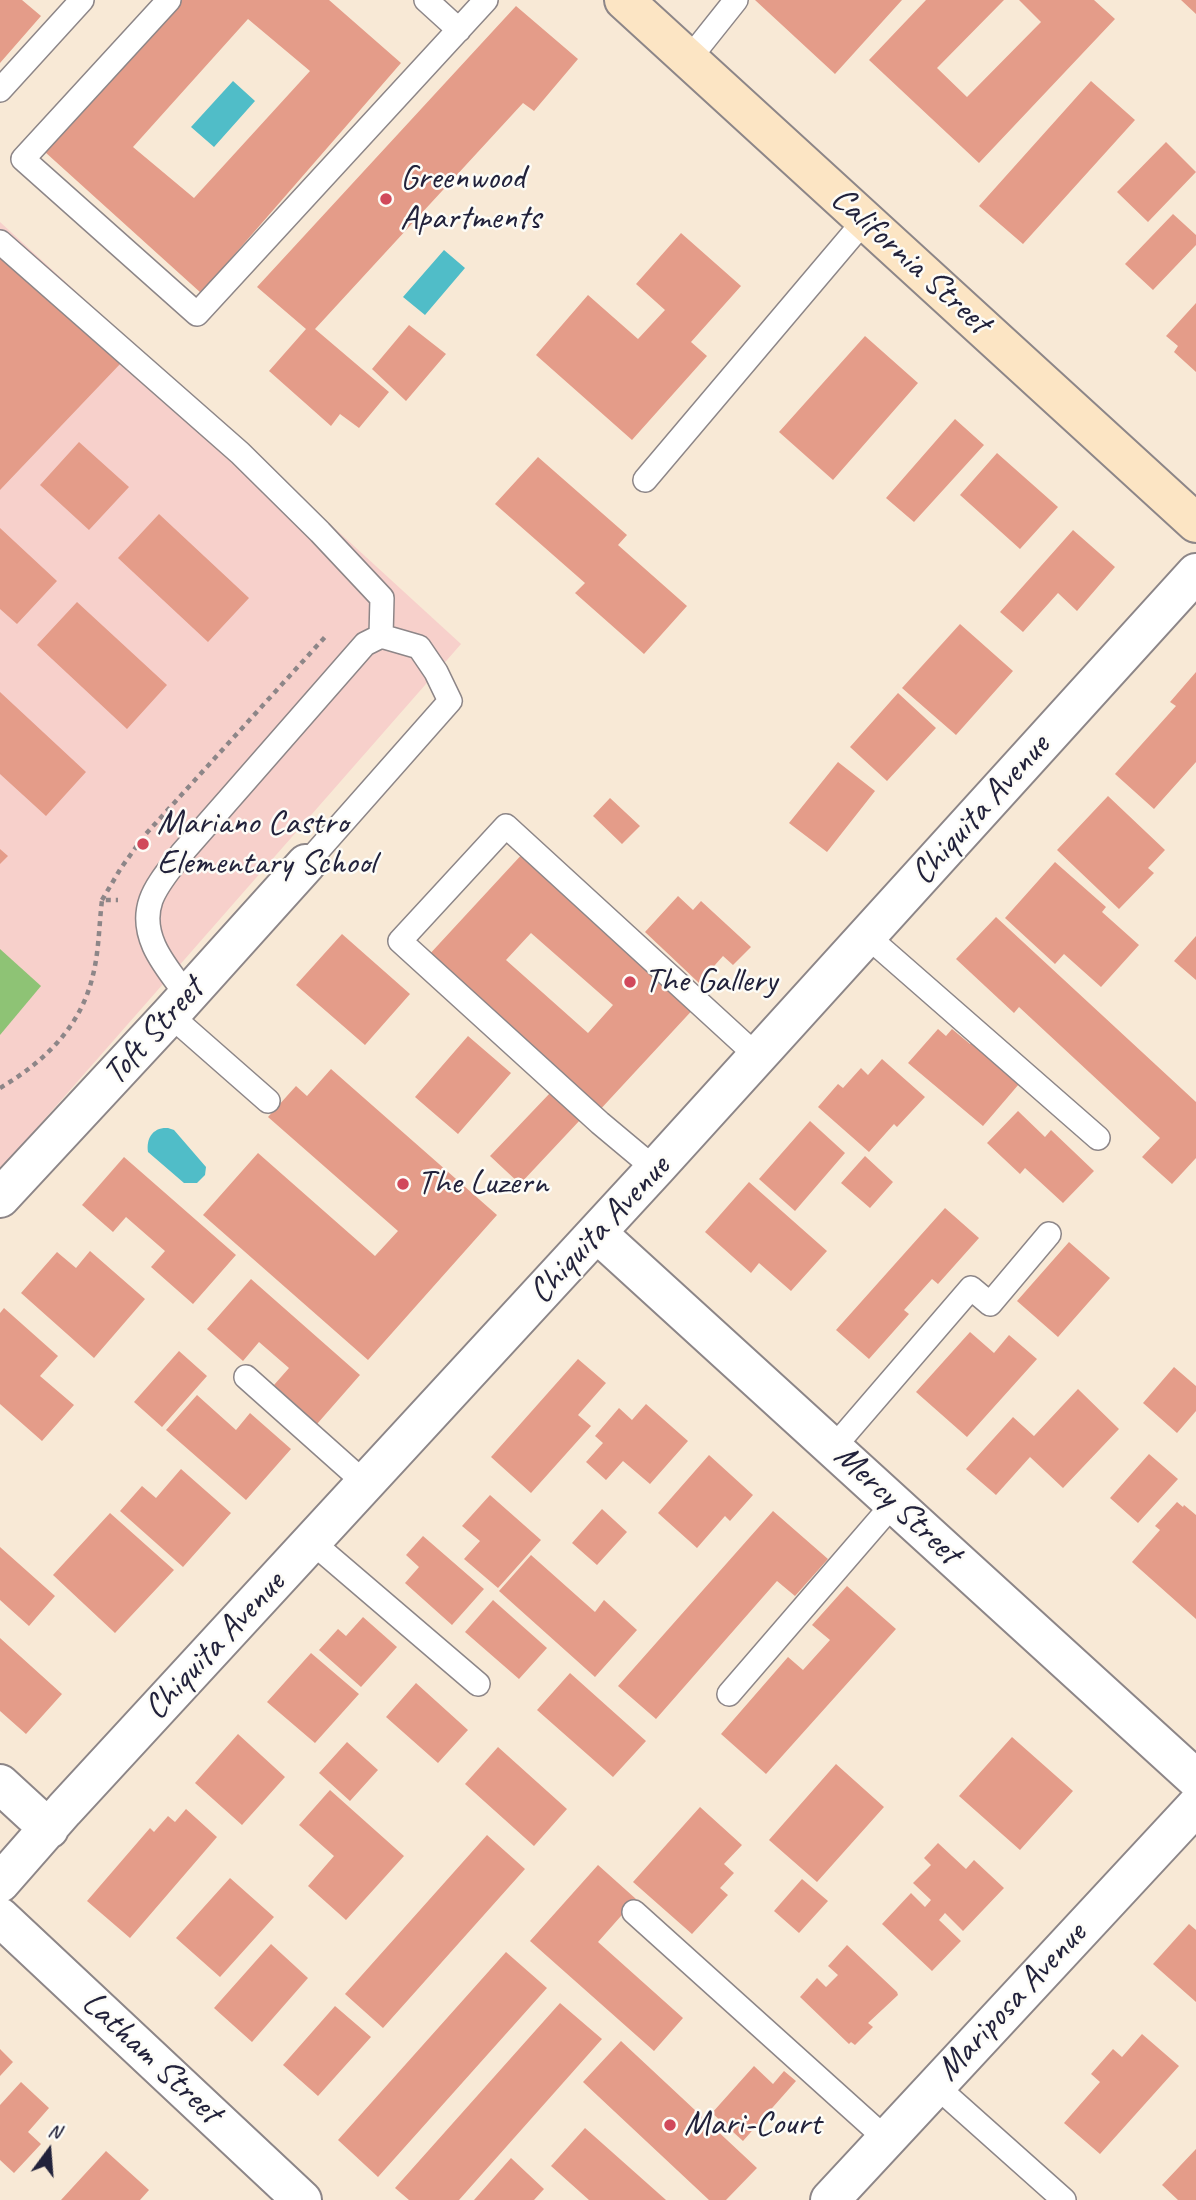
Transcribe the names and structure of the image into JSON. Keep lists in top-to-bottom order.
{
  "streets": {
    "main road": ["California Street"],
    "street": [
      "Chiquita Avenue",
      "Toft Street",
      "Mercy Street",
      "Mariposa Avenue",
      "Latham Street"
    ]
  },
  "crossings": [
    ["Chiquita Avenue", "Mercy Street"]
  ],
  "places": [
    "Greenwood Apartments",
    "Mariano Castro Elementary School",
    "The Gallery",
    "The Luzern",
    "Mari-Court"
  ],
  "north": "top"
}
